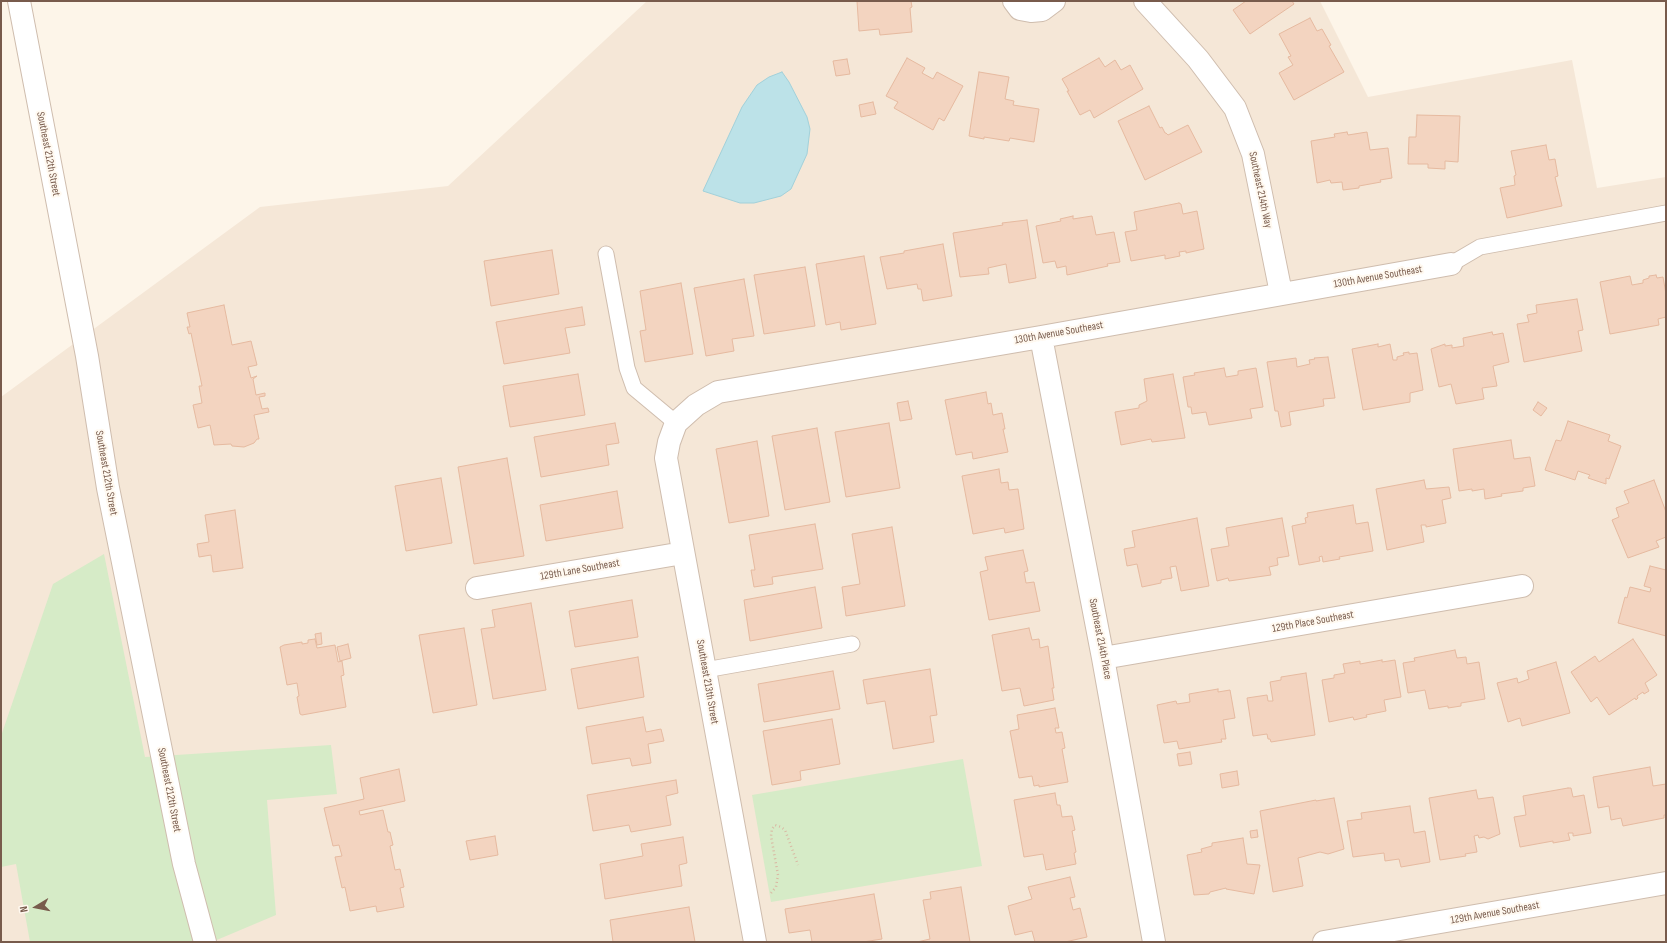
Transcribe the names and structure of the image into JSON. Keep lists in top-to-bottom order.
{
  "streets": {
    "street": [
      "Southeast 212th Street",
      "Southeast 214th Way",
      "130th Avenue Southeast",
      "129th Lane Southeast",
      "129th Place Southeast",
      "Southeast 214th Place",
      "Southeast 213th Street",
      "129th Avenue Southeast"
    ]
  },
  "crossings": [
    ["Southeast 214th Way", "130th Avenue Southeast"],
    ["130th Avenue Southeast", "Southeast 214th Place"],
    ["130th Avenue Southeast", "Southeast 213th Street"],
    ["129th Lane Southeast", "Southeast 213th Street"],
    ["129th Place Southeast", "Southeast 214th Place"]
  ],
  "north": "left"
}
